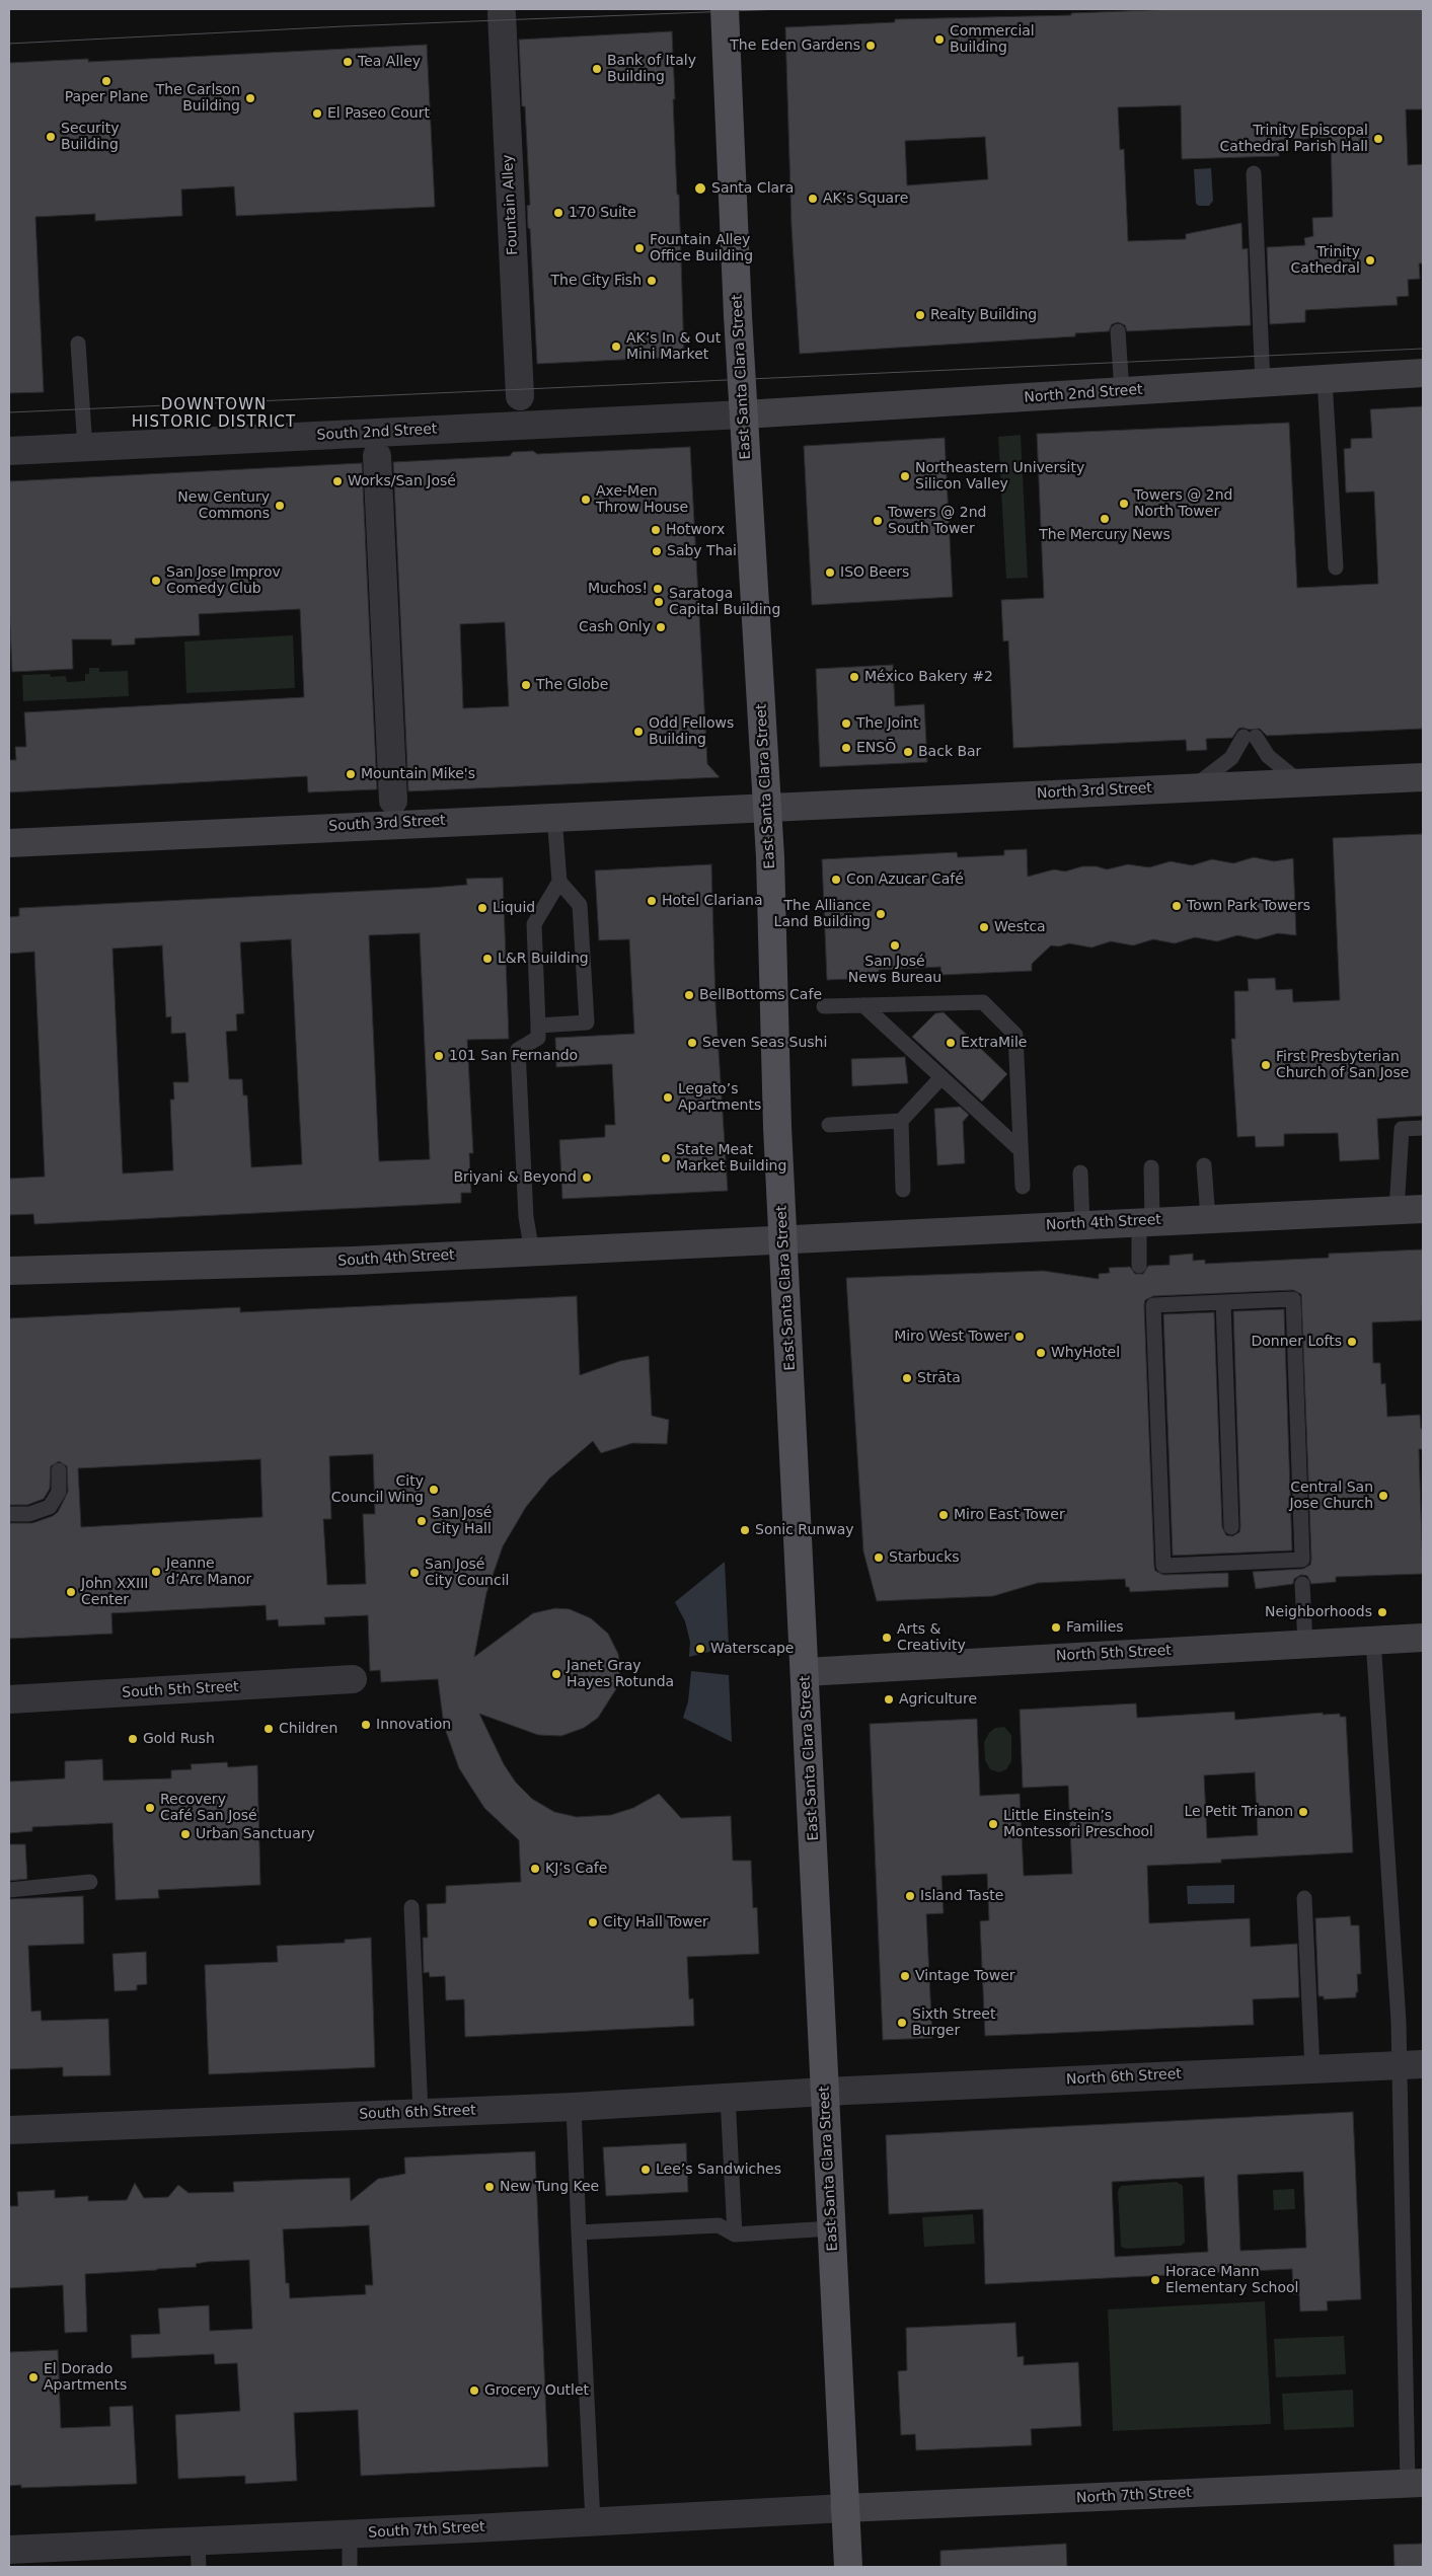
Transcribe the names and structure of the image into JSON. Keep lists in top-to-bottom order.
{
  "streets": {
    "main road": ["East Santa Clara Street"],
    "street": [
      "Fountain Alley",
      "North 2nd Street",
      "South 2nd Street",
      "North 3rd Street",
      "South 3rd Street",
      "North 4th Street",
      "South 4th Street",
      "North 5th Street",
      "South 5th Street",
      "North 6th Street",
      "South 6th Street",
      "North 7th Street",
      "South 7th Street"
    ]
  },
  "crossings": [
    ["East Santa Clara Street", "North 2nd Street"],
    ["East Santa Clara Street", "South 2nd Street"],
    ["East Santa Clara Street", "North 3rd Street"],
    ["East Santa Clara Street", "South 3rd Street"],
    ["East Santa Clara Street", "North 4th Street"],
    ["East Santa Clara Street", "South 4th Street"],
    ["East Santa Clara Street", "North 5th Street"],
    ["East Santa Clara Street", "North 6th Street"],
    ["East Santa Clara Street", "South 6th Street"],
    ["East Santa Clara Street", "North 7th Street"],
    ["East Santa Clara Street", "South 7th Street"],
    ["North 2nd Street", "South 2nd Street"],
    ["North 3rd Street", "South 3rd Street"],
    ["North 4th Street", "South 4th Street"],
    ["North 6th Street", "South 6th Street"],
    ["North 7th Street", "South 7th Street"]
  ],
  "districts": ["DOWNTOWN HISTORIC DISTRICT"],
  "places": [
    "Commercial Building",
    "The Eden Gardens",
    "Tea Alley",
    "Bank of Italy Building",
    "Paper Plane",
    "The Carlson Building",
    "El Paseo Court",
    "Security Building",
    "Trinity Episcopal Cathedral Parish Hall",
    "Santa Clara",
    "AK’s Square",
    "170 Suite",
    "Fountain Alley Office Building",
    "Trinity Cathedral",
    "The City Fish",
    "Realty Building",
    "AK’s In & Out Mini Market",
    "Northeastern University Silicon Valley",
    "Works/San José",
    "Axe-Men Throw House",
    "Towers @ 2nd North Tower",
    "New Century Commons",
    "The Mercury News",
    "Towers @ 2nd South Tower",
    "Hotworx",
    "Saby Thai",
    "ISO Beers",
    "San Jose Improv Comedy Club",
    "Muchos!",
    "Saratoga Capital Building",
    "Cash Only",
    "México Bakery #2",
    "The Globe",
    "The Joint",
    "Odd Fellows Building",
    "ENSŌ",
    "Back Bar",
    "Mountain Mike's",
    "Con Azucar Café",
    "Hotel Clariana",
    "Town Park Towers",
    "Liquid",
    "The Alliance Land Building",
    "Westca",
    "San José News Bureau",
    "L&R Building",
    "BellBottoms Cafe",
    "Seven Seas Sushi",
    "ExtraMile",
    "101 San Fernando",
    "First Presbyterian Church of San Jose",
    "Legato’s Apartments",
    "State Meat Market Building",
    "Briyani & Beyond",
    "Miro West Tower",
    "Donner Lofts",
    "WhyHotel",
    "Strāta",
    "City Council Wing",
    "Central San Jose Church",
    "Miro East Tower",
    "San José City Hall",
    "Sonic Runway",
    "Starbucks",
    "Jeanne d’Arc Manor",
    "San José City Council",
    "John XXIII Center",
    "Neighborhoods",
    "Families",
    "Arts & Creativity",
    "Waterscape",
    "Janet Gray Hayes Rotunda",
    "Agriculture",
    "Innovation",
    "Children",
    "Gold Rush",
    "Recovery Café San José",
    "Le Petit Trianon",
    "Little Einstein’s Montessori Preschool",
    "Urban Sanctuary",
    "KJ’s Cafe",
    "Island Taste",
    "City Hall Tower",
    "Vintage Tower",
    "Sixth Street Burger",
    "Lee’s Sandwiches",
    "New Tung Kee",
    "Horace Mann Elementary School",
    "El Dorado Apartments",
    "Grocery Outlet"
  ]
}
